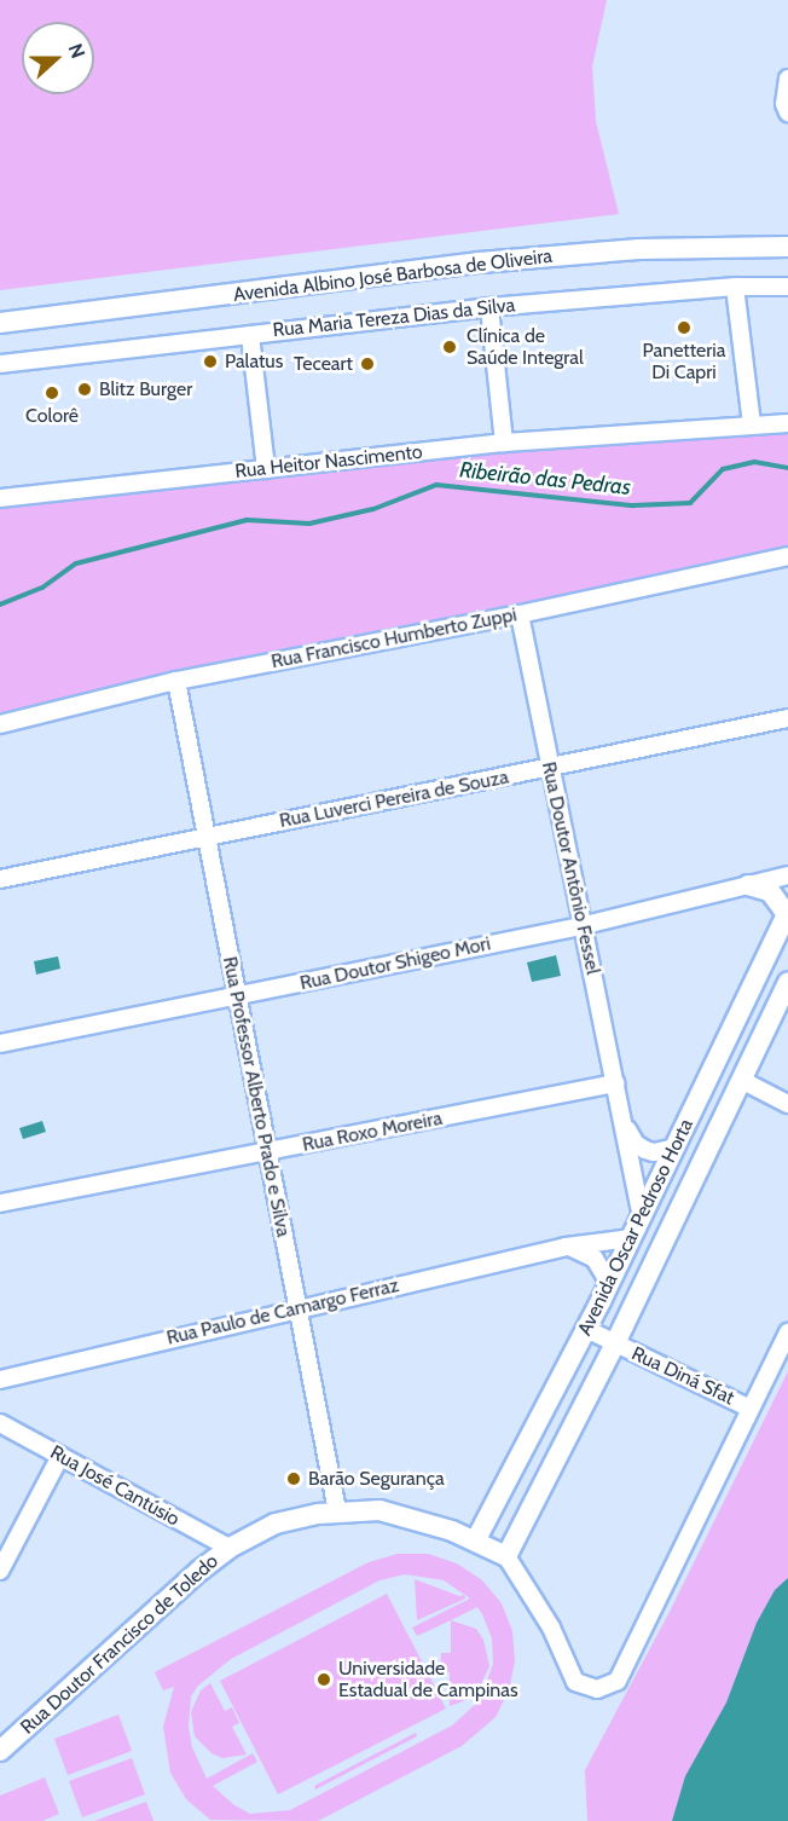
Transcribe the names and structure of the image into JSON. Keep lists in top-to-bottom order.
{
  "streets": {
    "main road": ["Avenida Albino José Barbosa de Oliveira", "Avenida Oscar Pedroso Horta", "Rua Doutor Francisco de Toledo"],
    "street": [
      "Rua Maria Tereza Dias da Silva",
      "Rua Heitor Nascimento",
      "Rua Francisco Humberto Zuppi",
      "Rua Luverci Pereira de Souza",
      "Rua Doutor Antônio Fessel",
      "Rua Doutor Shigeo Mori",
      "Rua Professor Alberto Prado e Silva",
      "Rua Roxo Moreira",
      "Rua Paulo de Camargo Ferraz",
      "Rua Diná Sfat",
      "Rua José Cantúsio"
    ]
  },
  "crossings": [
    ["Rua Francisco Humberto Zuppi", "Rua Doutor Antônio Fessel"],
    ["Rua Francisco Humberto Zuppi", "Rua Professor Alberto Prado e Silva"],
    ["Rua Luverci Pereira de Souza", "Rua Doutor Antônio Fessel"],
    ["Rua Luverci Pereira de Souza", "Rua Professor Alberto Prado e Silva"],
    ["Rua Doutor Antônio Fessel", "Rua Doutor Shigeo Mori"],
    ["Rua Doutor Antônio Fessel", "Rua Roxo Moreira"],
    ["Rua Doutor Antônio Fessel", "Avenida Oscar Pedroso Horta"],
    ["Rua Doutor Shigeo Mori", "Rua Professor Alberto Prado e Silva"],
    ["Rua Professor Alberto Prado e Silva", "Rua Roxo Moreira"],
    ["Rua Professor Alberto Prado e Silva", "Rua Paulo de Camargo Ferraz"],
    ["Rua Professor Alberto Prado e Silva", "Rua Doutor Francisco de Toledo"],
    ["Avenida Oscar Pedroso Horta", "Rua Paulo de Camargo Ferraz"],
    ["Avenida Oscar Pedroso Horta", "Rua Diná Sfat"],
    ["Avenida Oscar Pedroso Horta", "Rua Doutor Francisco de Toledo"],
    ["Rua José Cantúsio", "Rua Doutor Francisco de Toledo"]
  ],
  "water": ["Ribeirão das Pedras"],
  "places": [
    "Panetteria Di Capri",
    "Clínica de Saúde Integral",
    "Palatus",
    "Teceart",
    "Blitz Burger",
    "Colorê",
    "Barão Segurança",
    "Universidade Estadual de Campinas"
  ],
  "north": "right"
}
